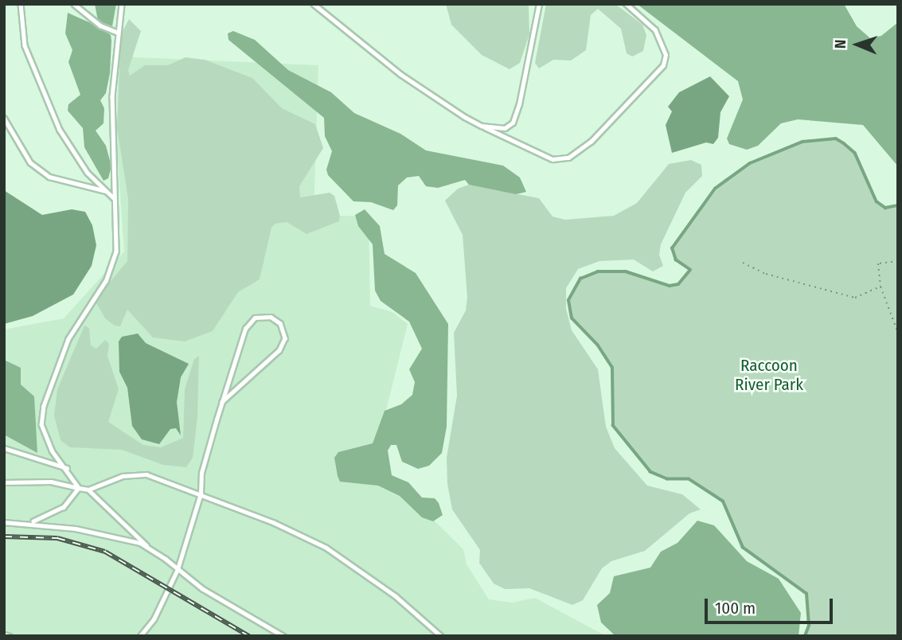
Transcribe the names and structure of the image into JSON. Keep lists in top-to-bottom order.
{
  "parks": ["Raccoon River Park"],
  "scale_bar": "100 m",
  "north": "left"
}
